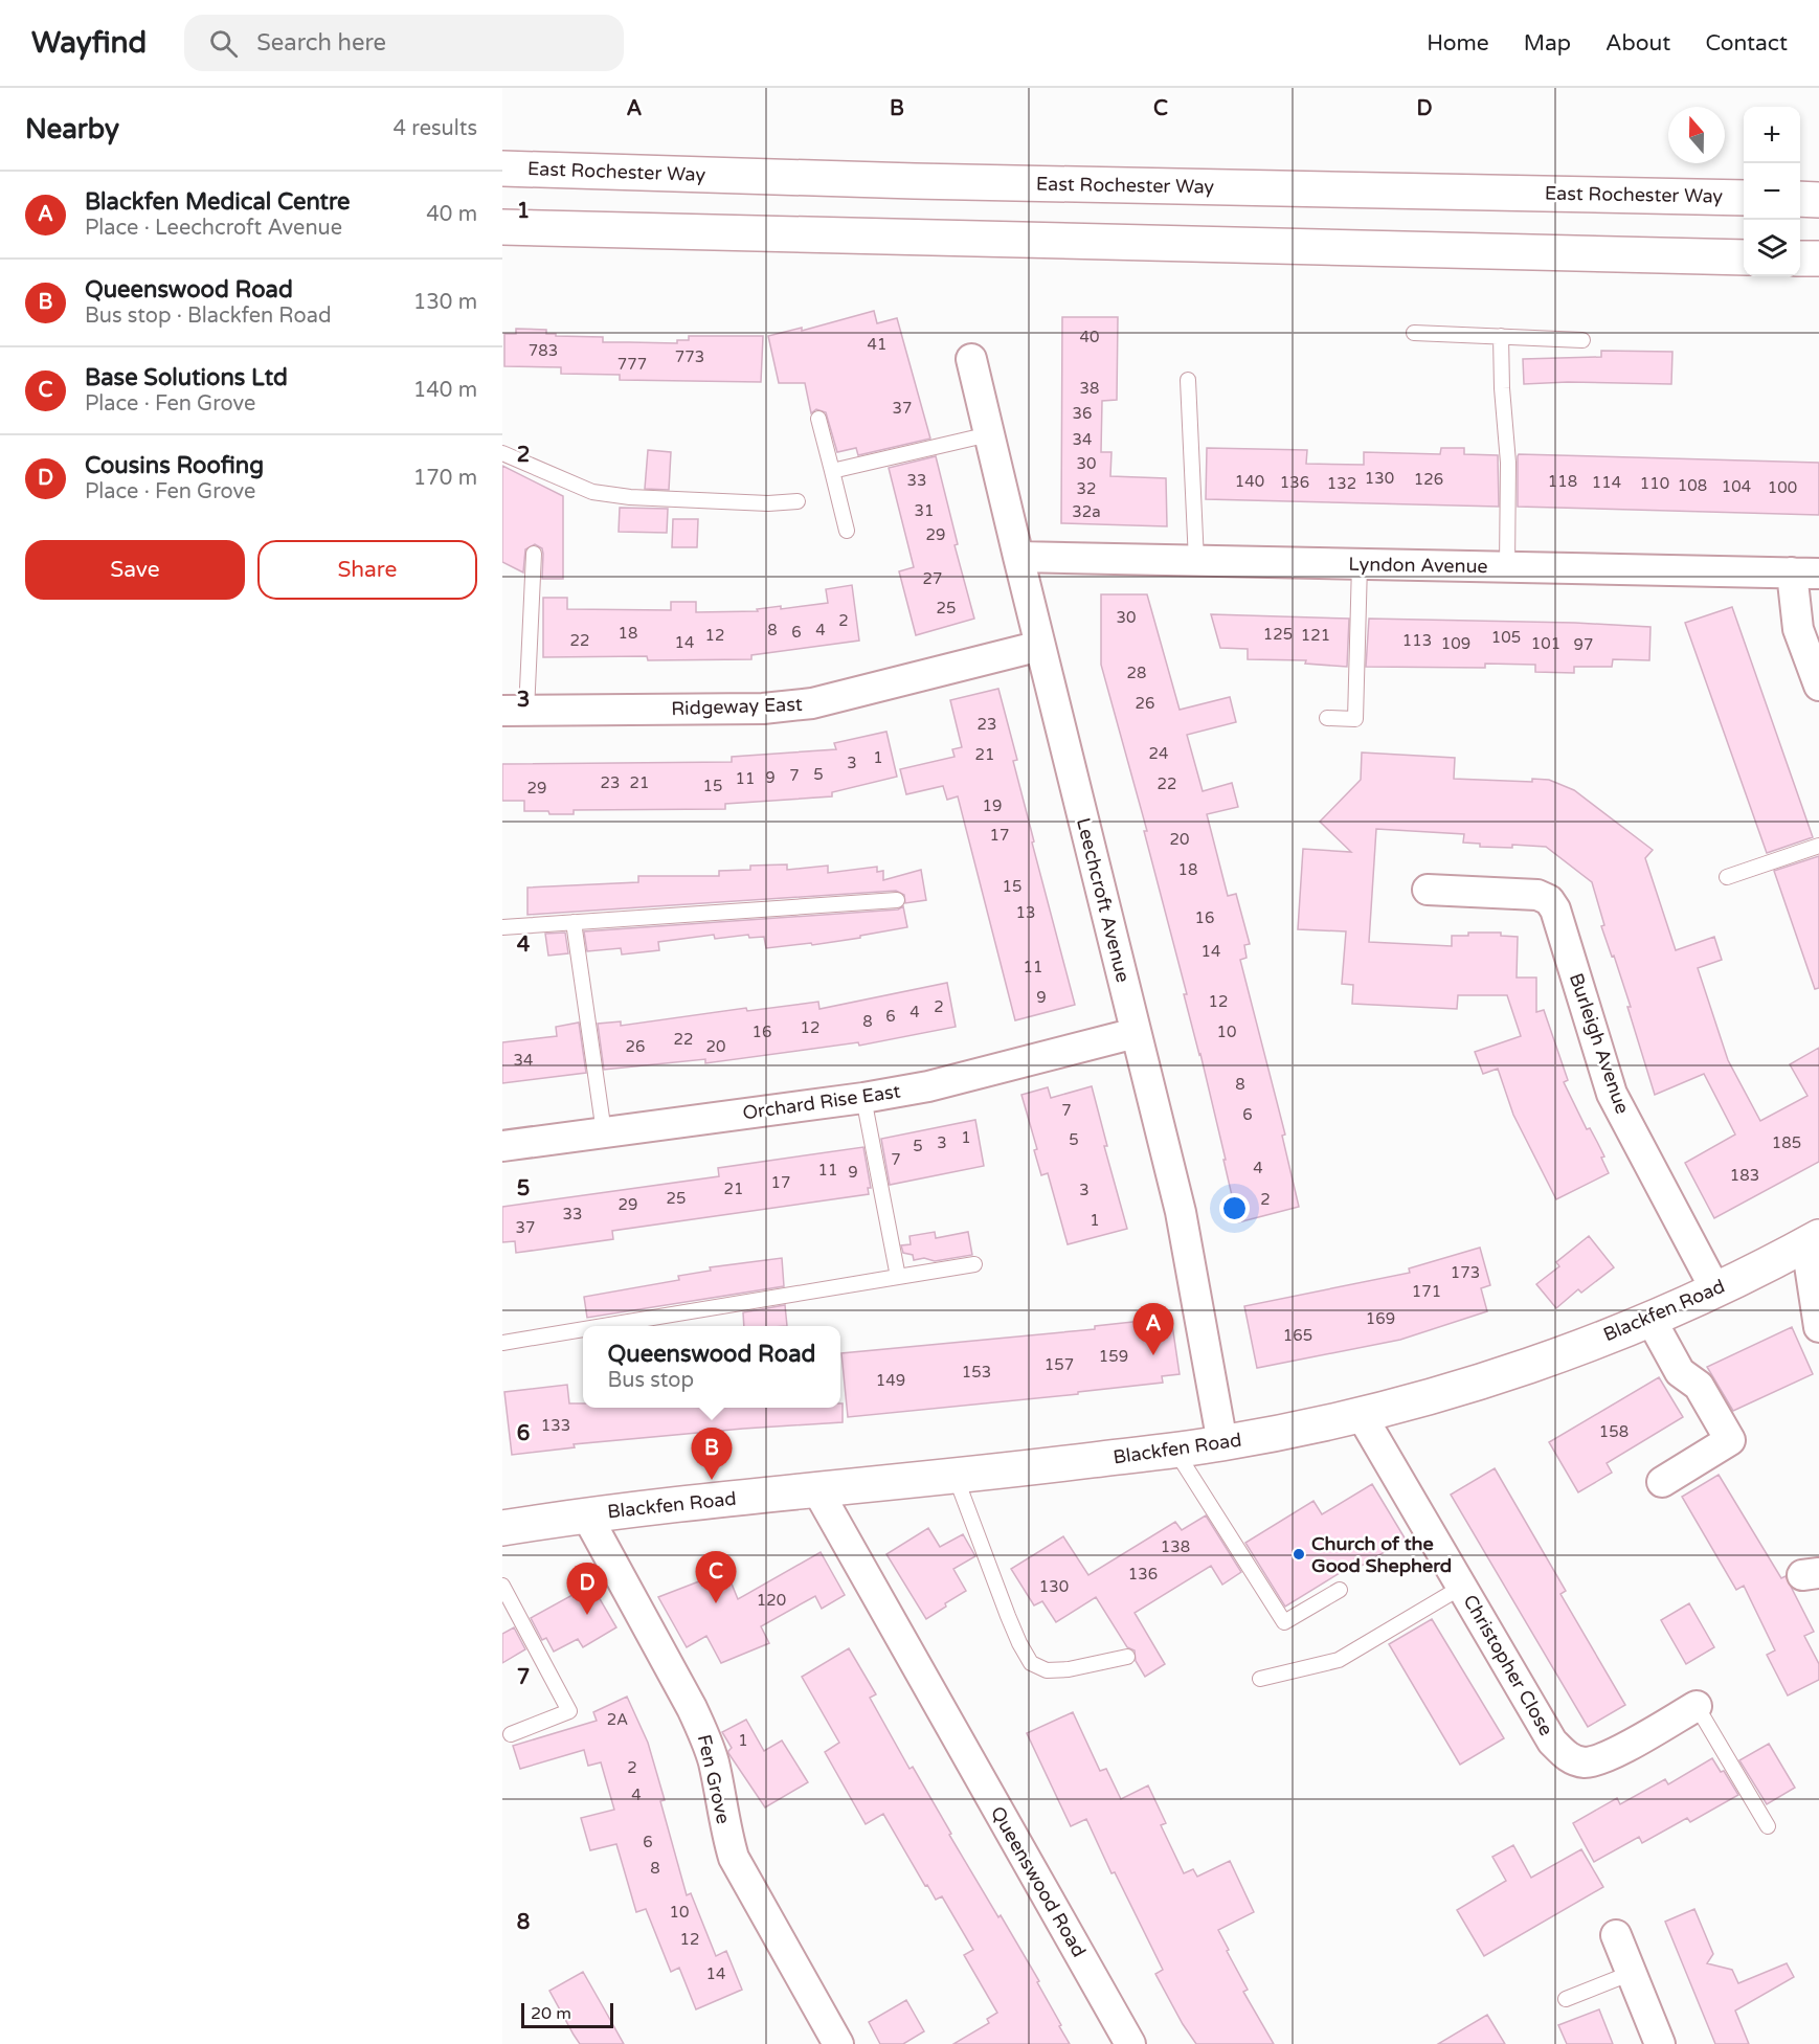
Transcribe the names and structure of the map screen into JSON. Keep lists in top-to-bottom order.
{
  "streets": {
    "main road": ["East Rochester Way", "Blackfen Road"],
    "street": [
      "Lyndon Avenue",
      "Ridgeway East",
      "Leechcroft Avenue",
      "Burleigh Avenue",
      "Orchard Rise East",
      "Christopher Close",
      "Fen Grove",
      "Queenswood Road"
    ]
  },
  "crossings": [
    ["Lyndon Avenue", "Leechcroft Avenue"],
    ["Ridgeway East", "Leechcroft Avenue"],
    ["Leechcroft Avenue", "Orchard Rise East"],
    ["Leechcroft Avenue", "Blackfen Road"],
    ["Burleigh Avenue", "Blackfen Road"],
    ["Blackfen Road", "Christopher Close"],
    ["Blackfen Road", "Fen Grove"],
    ["Blackfen Road", "Queenswood Road"]
  ],
  "places": ["Church of the Good Shepherd"],
  "house_numbers": [
    "40",
    "41",
    "783",
    "773",
    "777",
    "38",
    "37",
    "36",
    "34",
    "30",
    "130",
    "126",
    "33",
    "140",
    "118",
    "136",
    "114",
    "132",
    "110",
    "108",
    "104",
    "100",
    "32",
    "31",
    "32a",
    "29",
    "27",
    "25",
    "30",
    "2",
    "8",
    "4",
    "6",
    "18",
    "125",
    "12",
    "121",
    "105",
    "22",
    "113",
    "14",
    "109",
    "101",
    "97",
    "28",
    "26",
    "23",
    "24",
    "21",
    "1",
    "3",
    "5",
    "7",
    "9",
    "11",
    "23",
    "21",
    "22",
    "15",
    "29",
    "19",
    "17",
    "20",
    "18",
    "15",
    "13",
    "16",
    "14",
    "11",
    "9",
    "12",
    "2",
    "4",
    "6",
    "8",
    "12",
    "16",
    "10",
    "22",
    "26",
    "20",
    "34",
    "8",
    "7",
    "6",
    "1",
    "5",
    "3",
    "185",
    "5",
    "7",
    "4",
    "11",
    "9",
    "183",
    "17",
    "21",
    "3",
    "25",
    "2",
    "29",
    "33",
    "1",
    "37",
    "173",
    "171",
    "169",
    "165",
    "159",
    "157",
    "153",
    "149",
    "133",
    "158",
    "138",
    "136",
    "130",
    "120",
    "2A",
    "1",
    "2",
    "4",
    "6",
    "8",
    "10",
    "12",
    "14"
  ],
  "scale_bar": "20 m",
  "north": "top",
  "page": {
    "header": "Wayfind",
    "search": "Search here",
    "nav": [
      "Home",
      "Map",
      "About",
      "Contact"
    ],
    "heading": ["Nearby", "4 results"],
    "map_buttons": ["+", "−"],
    "list": [
      {
        "mark": "A",
        "name": "Blackfen Medical Centre",
        "note": "Place · Leechcroft Avenue",
        "value": "40 m"
      },
      {
        "mark": "B",
        "name": "Queenswood Road",
        "note": "Bus stop · Blackfen Road",
        "value": "130 m"
      },
      {
        "mark": "C",
        "name": "Base Solutions Ltd",
        "note": "Place · Fen Grove",
        "value": "140 m"
      },
      {
        "mark": "D",
        "name": "Cousins Roofing",
        "note": "Place · Fen Grove",
        "value": "170 m"
      }
    ],
    "buttons": ["Save", "Share"],
    "pins": [
      "A",
      "B",
      "C",
      "D"
    ],
    "popup": ["Queenswood Road", "Bus stop"],
    "scale": "20 m"
  },
  "grid": {
    "columns": [
      "A",
      "B",
      "C",
      "D"
    ],
    "rows": [
      "1",
      "2",
      "3",
      "4",
      "5",
      "6",
      "7",
      "8"
    ]
  }
}
